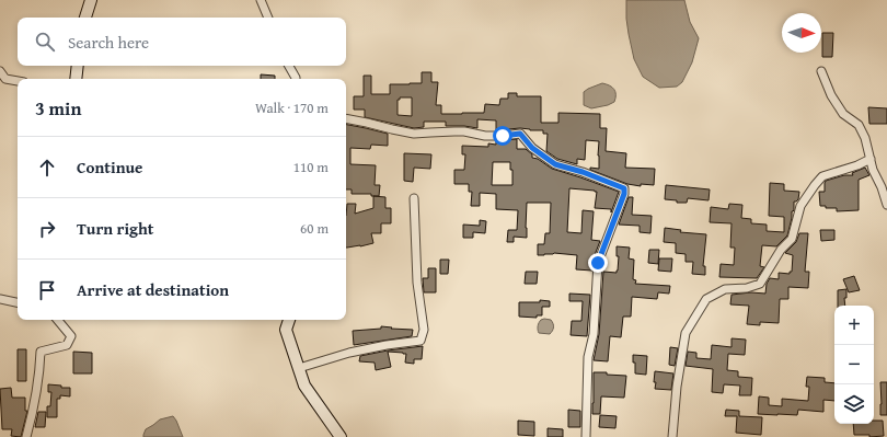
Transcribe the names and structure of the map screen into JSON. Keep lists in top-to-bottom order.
{
  "north": "right",
  "page": {
    "search": "Search here",
    "heading": ["3 min", "Walk · 170 m"],
    "list": [
      ["Continue", "110 m"],
      ["Turn right", "60 m"],
      "Arrive at destination"
    ],
    "map_buttons": ["+", "−"]
  }
}
